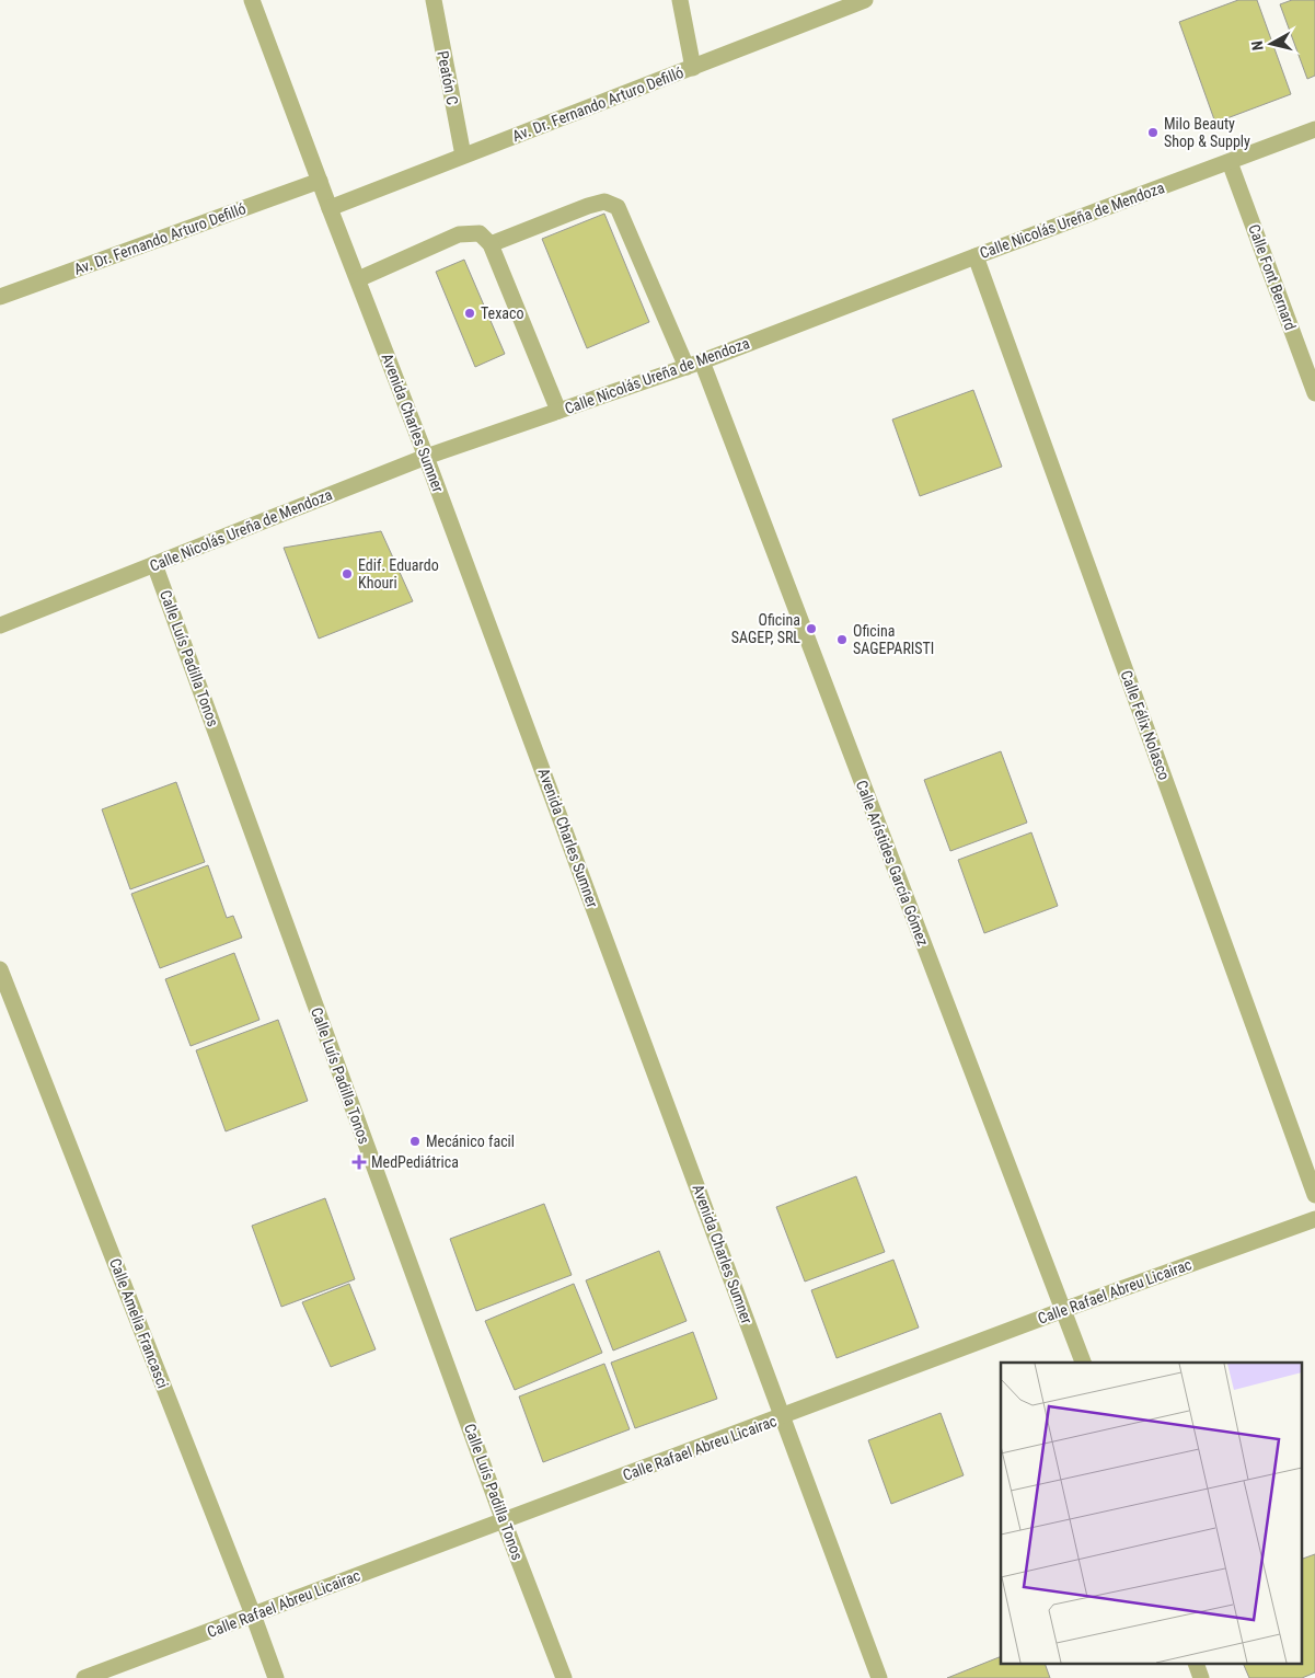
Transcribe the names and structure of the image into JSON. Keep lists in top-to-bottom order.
{
  "streets": {
    "street": [
      "Peatón C",
      "Av. Dr. Fernando Arturo Defilló",
      "Calle Nicolás Ureña de Mendoza",
      "Calle Font Bernard",
      "Avenida Charles Sumner",
      "Calle Luís Padilla Tonos",
      "Calle Félix Nolasco",
      "Calle Arístides García Gómez",
      "Calle Rafael Abreu Licairac",
      "Calle Amelia Francasci"
    ]
  },
  "crossings": [
    ["Peatón C", "Av. Dr. Fernando Arturo Defilló"],
    ["Av. Dr. Fernando Arturo Defilló", "Avenida Charles Sumner"],
    ["Calle Nicolás Ureña de Mendoza", "Calle Font Bernard"],
    ["Calle Nicolás Ureña de Mendoza", "Avenida Charles Sumner"],
    ["Calle Nicolás Ureña de Mendoza", "Calle Luís Padilla Tonos"],
    ["Calle Nicolás Ureña de Mendoza", "Calle Félix Nolasco"],
    ["Calle Nicolás Ureña de Mendoza", "Calle Arístides García Gómez"],
    ["Avenida Charles Sumner", "Calle Rafael Abreu Licairac"],
    ["Calle Luís Padilla Tonos", "Calle Rafael Abreu Licairac"],
    ["Calle Arístides García Gómez", "Calle Rafael Abreu Licairac"],
    ["Calle Rafael Abreu Licairac", "Calle Amelia Francasci"]
  ],
  "places": {
    "other": [
      "Milo Beauty Shop & Supply",
      "Texaco",
      "Edif. Eduardo Khouri",
      "Oficina SAGEP, SRL",
      "Oficina SAGEPARISTI",
      "Mecánico facil"
    ],
    "health": ["MedPediátrica"]
  },
  "north": "left"
}
